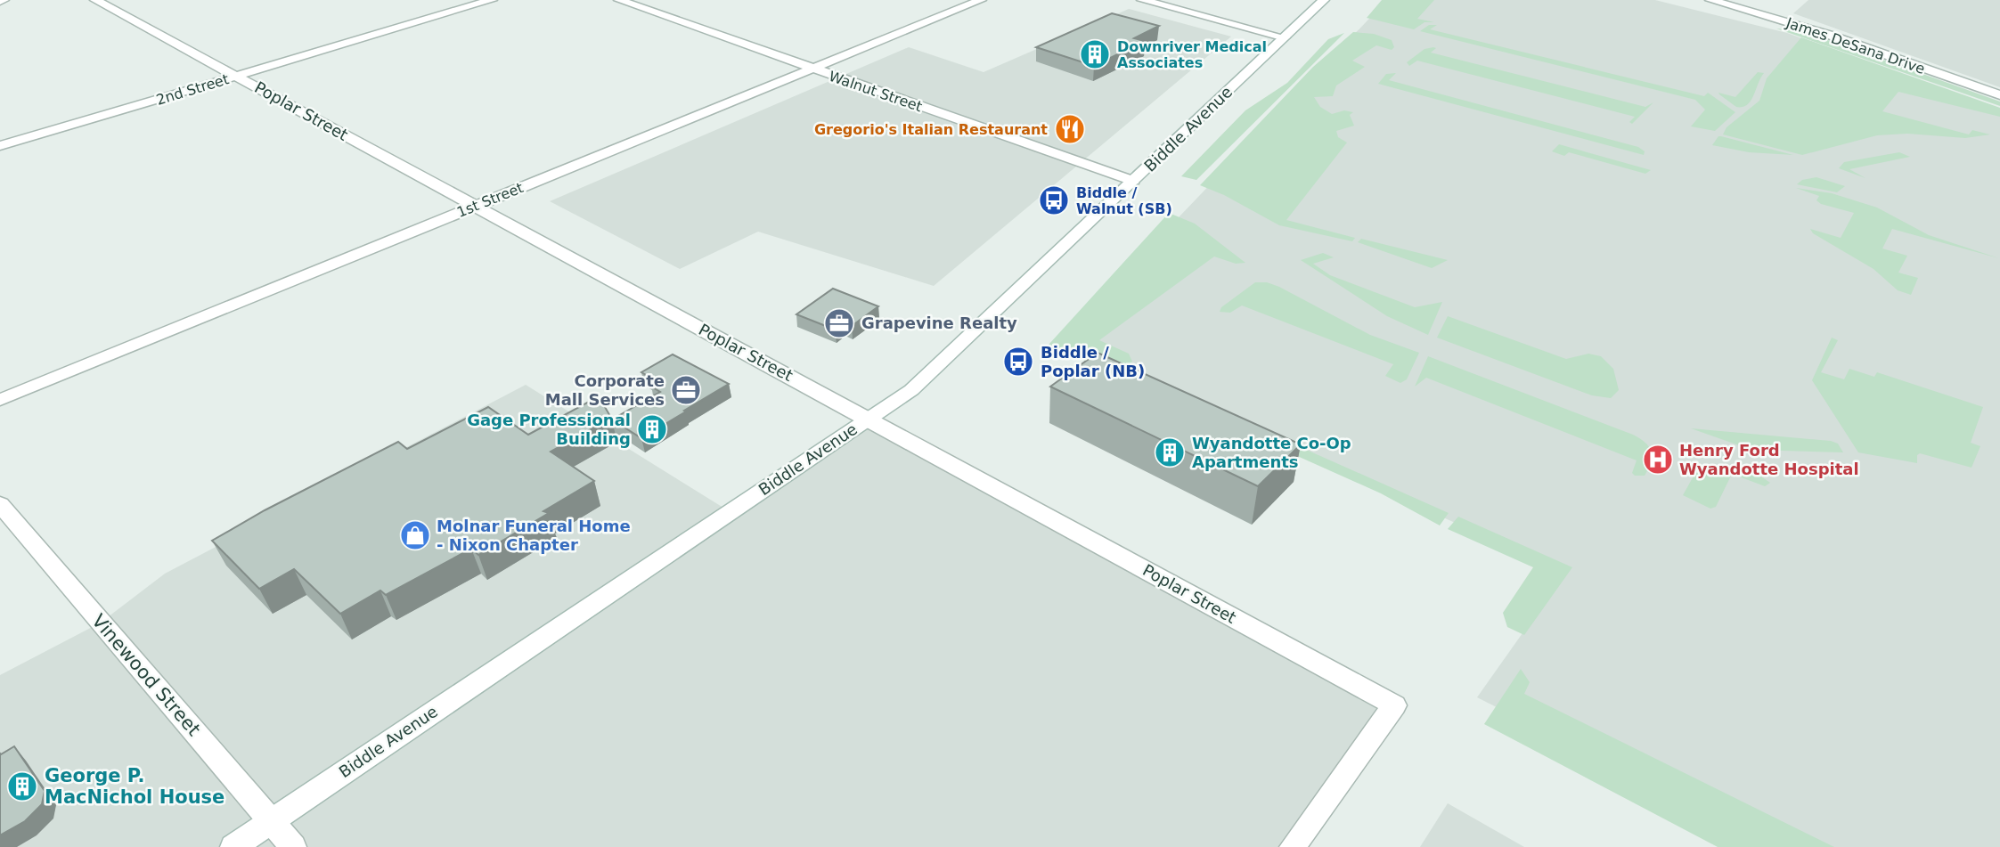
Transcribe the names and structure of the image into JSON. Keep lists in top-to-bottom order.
{
  "streets": {
    "street": [
      "James DeSana Drive",
      "2nd Street",
      "Walnut Street",
      "Poplar Street",
      "Biddle Avenue",
      "1st Street",
      "Vinewood Street"
    ]
  },
  "crossings": [
    ["2nd Street", "Poplar Street"],
    ["Walnut Street", "Biddle Avenue"],
    ["Walnut Street", "1st Street"],
    ["Poplar Street", "Biddle Avenue"],
    ["Poplar Street", "1st Street"],
    ["Biddle Avenue", "Vinewood Street"]
  ],
  "places": {
    "building": [
      "Downriver Medical Associates",
      "Gage Professional Building",
      "Wyandotte Co-Op Apartments",
      "George P. MacNichol House"
    ],
    "restaurant": ["Gregorio's Italian Restaurant"],
    "bus stop": ["Biddle / Walnut (SB)", "Biddle / Poplar (NB)"],
    "office": ["Grapevine Realty", "Corporate Mall Services"],
    "hospital": ["Henry Ford Wyandotte Hospital"],
    "shop": ["Molnar Funeral Home - Nixon Chapter"]
  }
}
